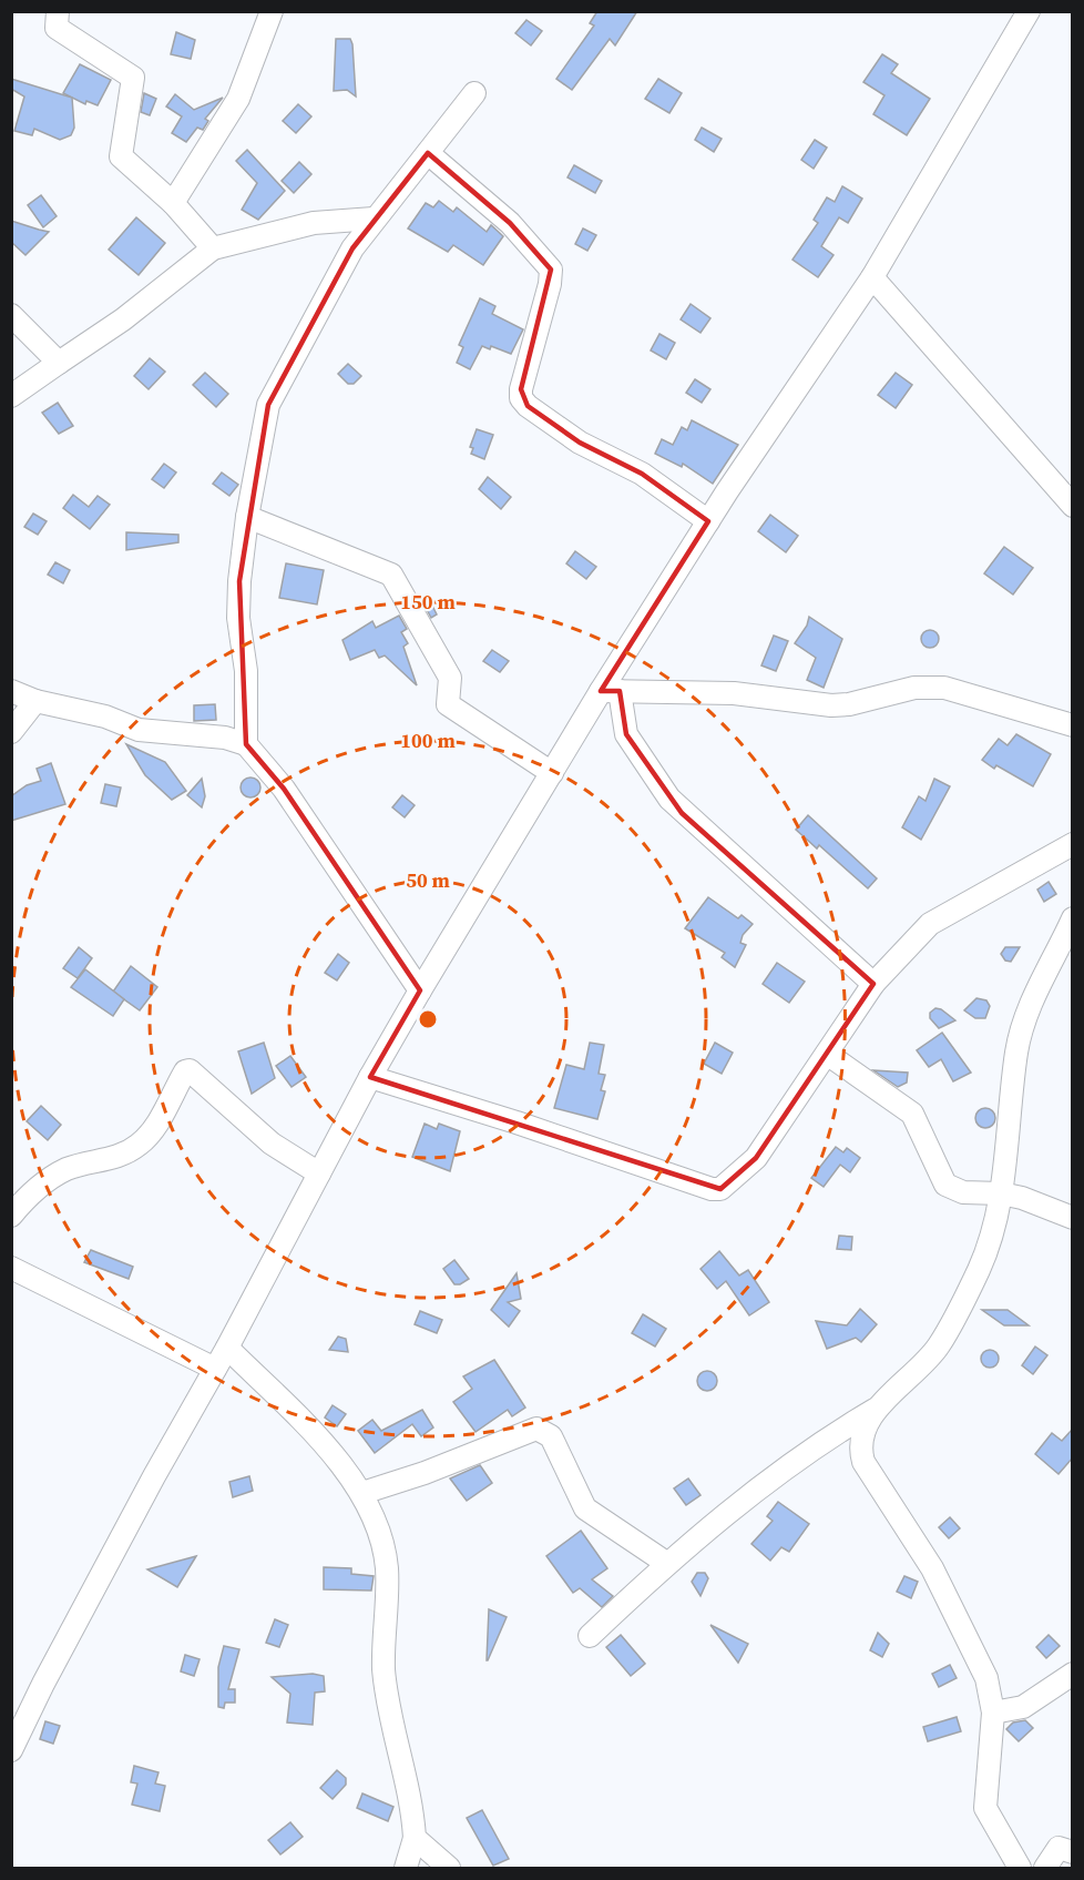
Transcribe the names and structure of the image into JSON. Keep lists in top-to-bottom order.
{
  "rings": ["150 m", "100 m", "50 m"]
}
